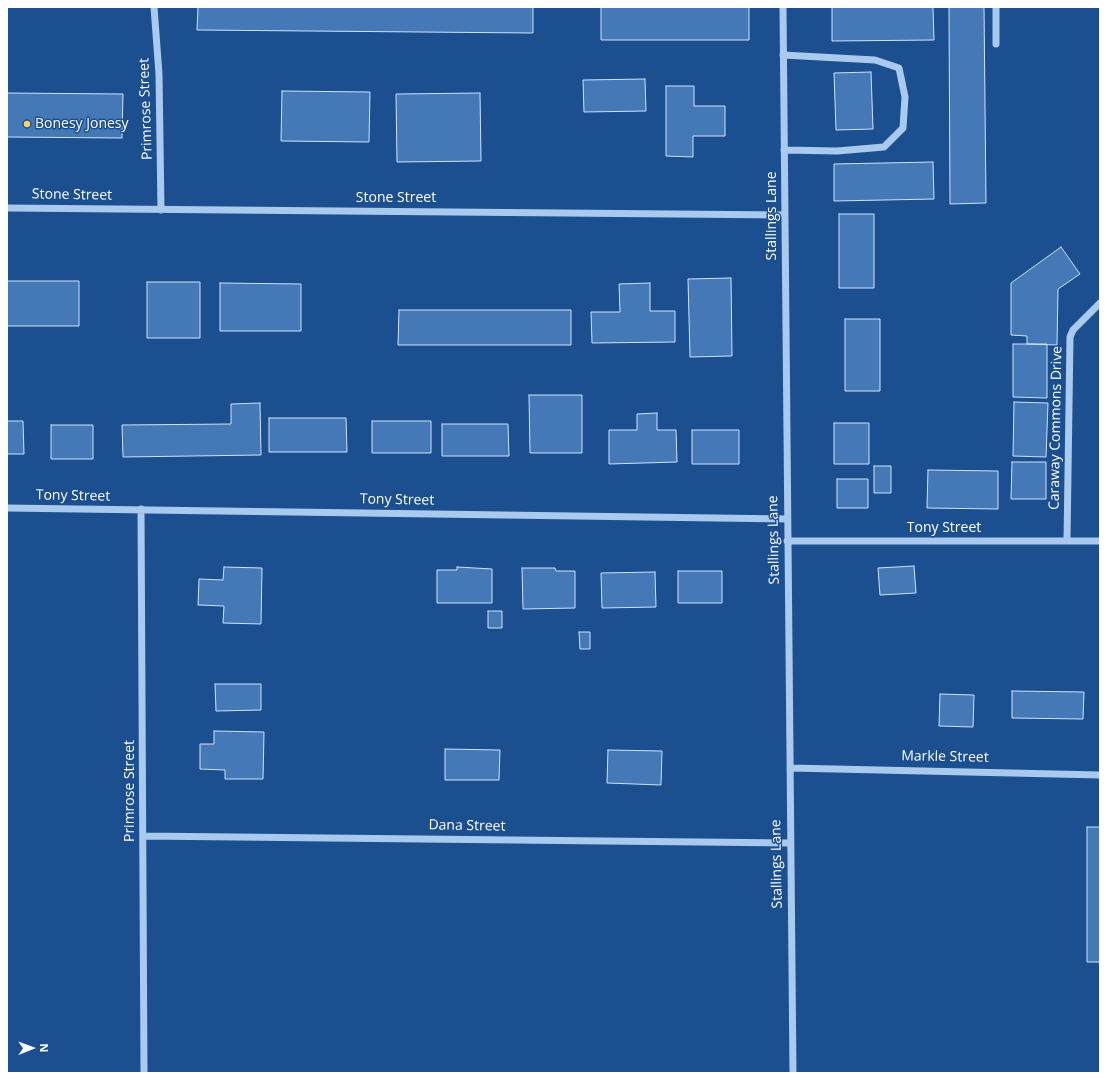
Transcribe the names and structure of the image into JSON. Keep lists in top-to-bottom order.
{
  "streets": {
    "street": [
      "Primrose Street",
      "Stone Street",
      "Stallings Lane",
      "Caraway Commons Drive",
      "Tony Street",
      "Markle Street",
      "Dana Street"
    ]
  },
  "crossings": [
    ["Primrose Street", "Stone Street"],
    ["Primrose Street", "Tony Street"],
    ["Primrose Street", "Dana Street"],
    ["Stone Street", "Stallings Lane"],
    ["Stallings Lane", "Tony Street"],
    ["Stallings Lane", "Markle Street"],
    ["Stallings Lane", "Dana Street"],
    ["Caraway Commons Drive", "Tony Street"]
  ],
  "places": ["Bonesy Jonesy"],
  "north": "right"
}
